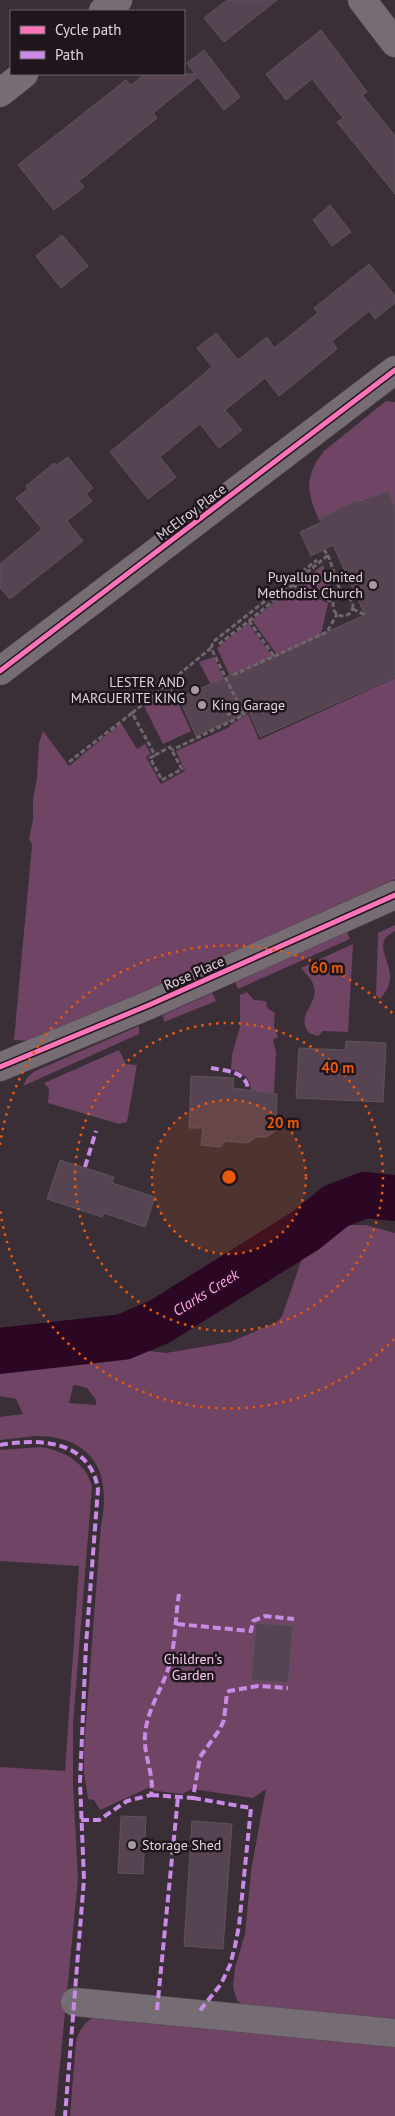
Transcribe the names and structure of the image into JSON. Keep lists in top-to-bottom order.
{
  "streets": {
    "street": ["McElroy Place", "Rose Place"]
  },
  "water": ["Clarks Creek"],
  "parks": ["Children's Garden"],
  "places": [
    "Puyallup United Methodist Church",
    "LESTER AND MARGUERITE KING",
    "King Garage",
    "Storage Shed"
  ],
  "legend": ["Cycle path", "Path"],
  "rings": ["60 m", "40 m", "20 m"]
}
